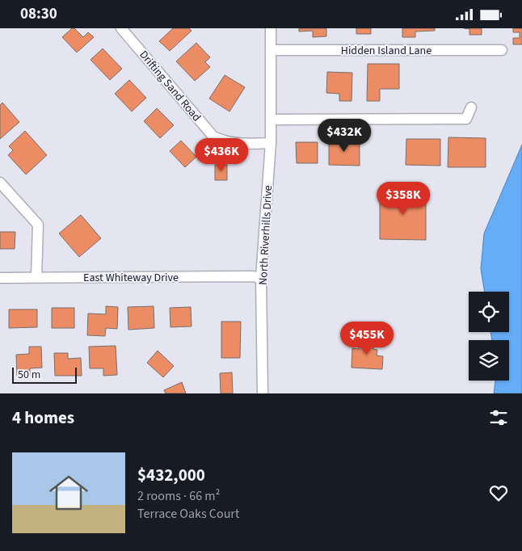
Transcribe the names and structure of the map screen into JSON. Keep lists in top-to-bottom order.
{
  "streets": {
    "street": [
      "Hidden Island Lane",
      "Drifting Sand Road",
      "North Riverhills Drive",
      "East Whiteway Drive"
    ]
  },
  "crossings": [
    ["Hidden Island Lane", "North Riverhills Drive"],
    ["Drifting Sand Road", "North Riverhills Drive"],
    ["North Riverhills Drive", "East Whiteway Drive"]
  ],
  "scale_bar": "50 m",
  "page": {
    "status": "08:30",
    "price": [
      "$432K",
      "$436K",
      "$358K",
      "$455K"
    ],
    "scale": "50 m",
    "heading": "4 homes",
    "list": [
      {
        "name": "$432,000",
        "note": "2 rooms · 66 m² · Terrace Oaks Court"
      }
    ]
  }
}
